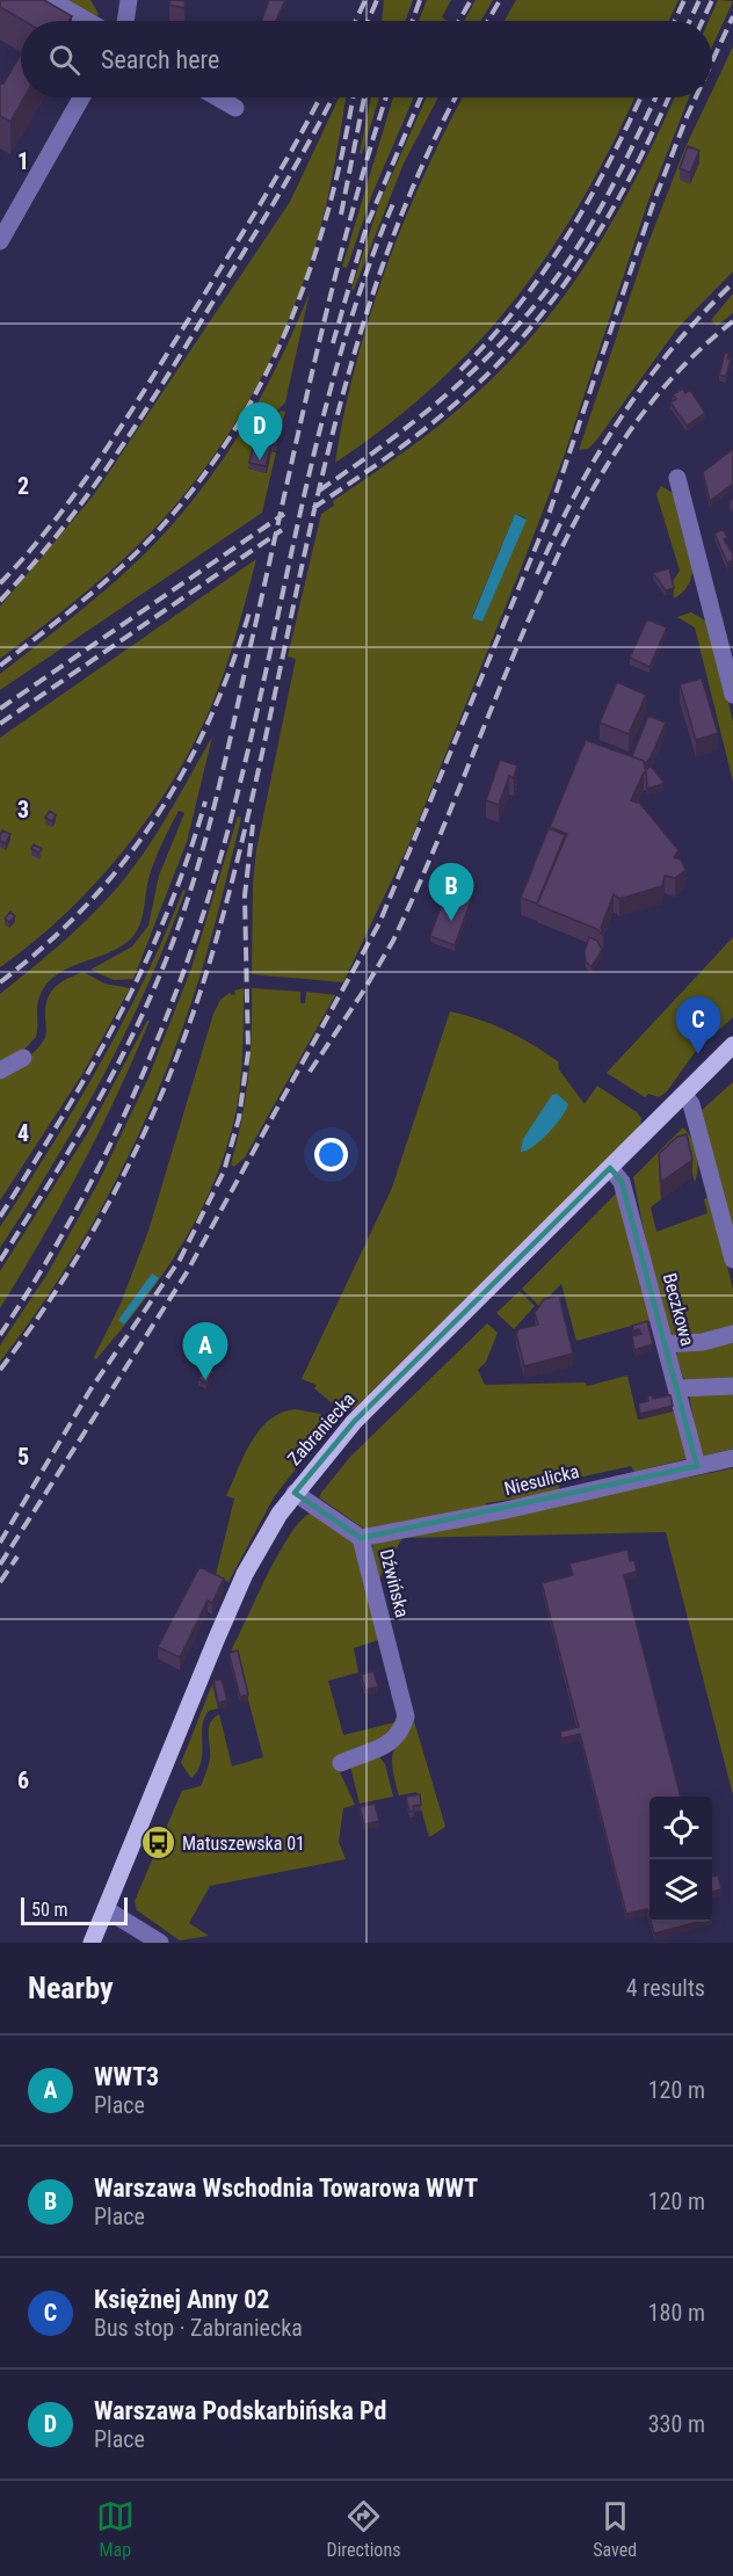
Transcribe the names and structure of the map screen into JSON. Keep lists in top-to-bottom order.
{
  "streets": {
    "main road": ["Zabraniecka"],
    "street": ["Beczkowa", "Niesulicka", "Dźwińska"]
  },
  "crossings": [
    ["Beczkowa", "Zabraniecka"],
    ["Beczkowa", "Niesulicka"],
    ["Zabraniecka", "Dźwińska"],
    ["Niesulicka", "Dźwińska"]
  ],
  "places": {
    "bus stop": ["Matuszewska 01"]
  },
  "scale_bar": "50 m",
  "page": {
    "search": "Search here",
    "pins": [
      "D",
      "B",
      "C",
      "A"
    ],
    "scale": "50 m",
    "heading": ["Nearby", "4 results"],
    "list": [
      {
        "mark": "A",
        "name": "WWT3",
        "note": "Place",
        "value": "120 m"
      },
      {
        "mark": "B",
        "name": "Warszawa Wschodnia Towarowa WWT",
        "note": "Place",
        "value": "120 m"
      },
      {
        "mark": "C",
        "name": "Księżnej Anny 02",
        "note": "Bus stop · Zabraniecka",
        "value": "180 m"
      },
      {
        "mark": "D",
        "name": "Warszawa Podskarbińska Pd",
        "note": "Place",
        "value": "330 m"
      }
    ],
    "nav": ["Map", "Directions", "Saved"]
  },
  "grid": {
    "rows": [
      "1",
      "2",
      "3",
      "4",
      "5",
      "6"
    ]
  }
}
